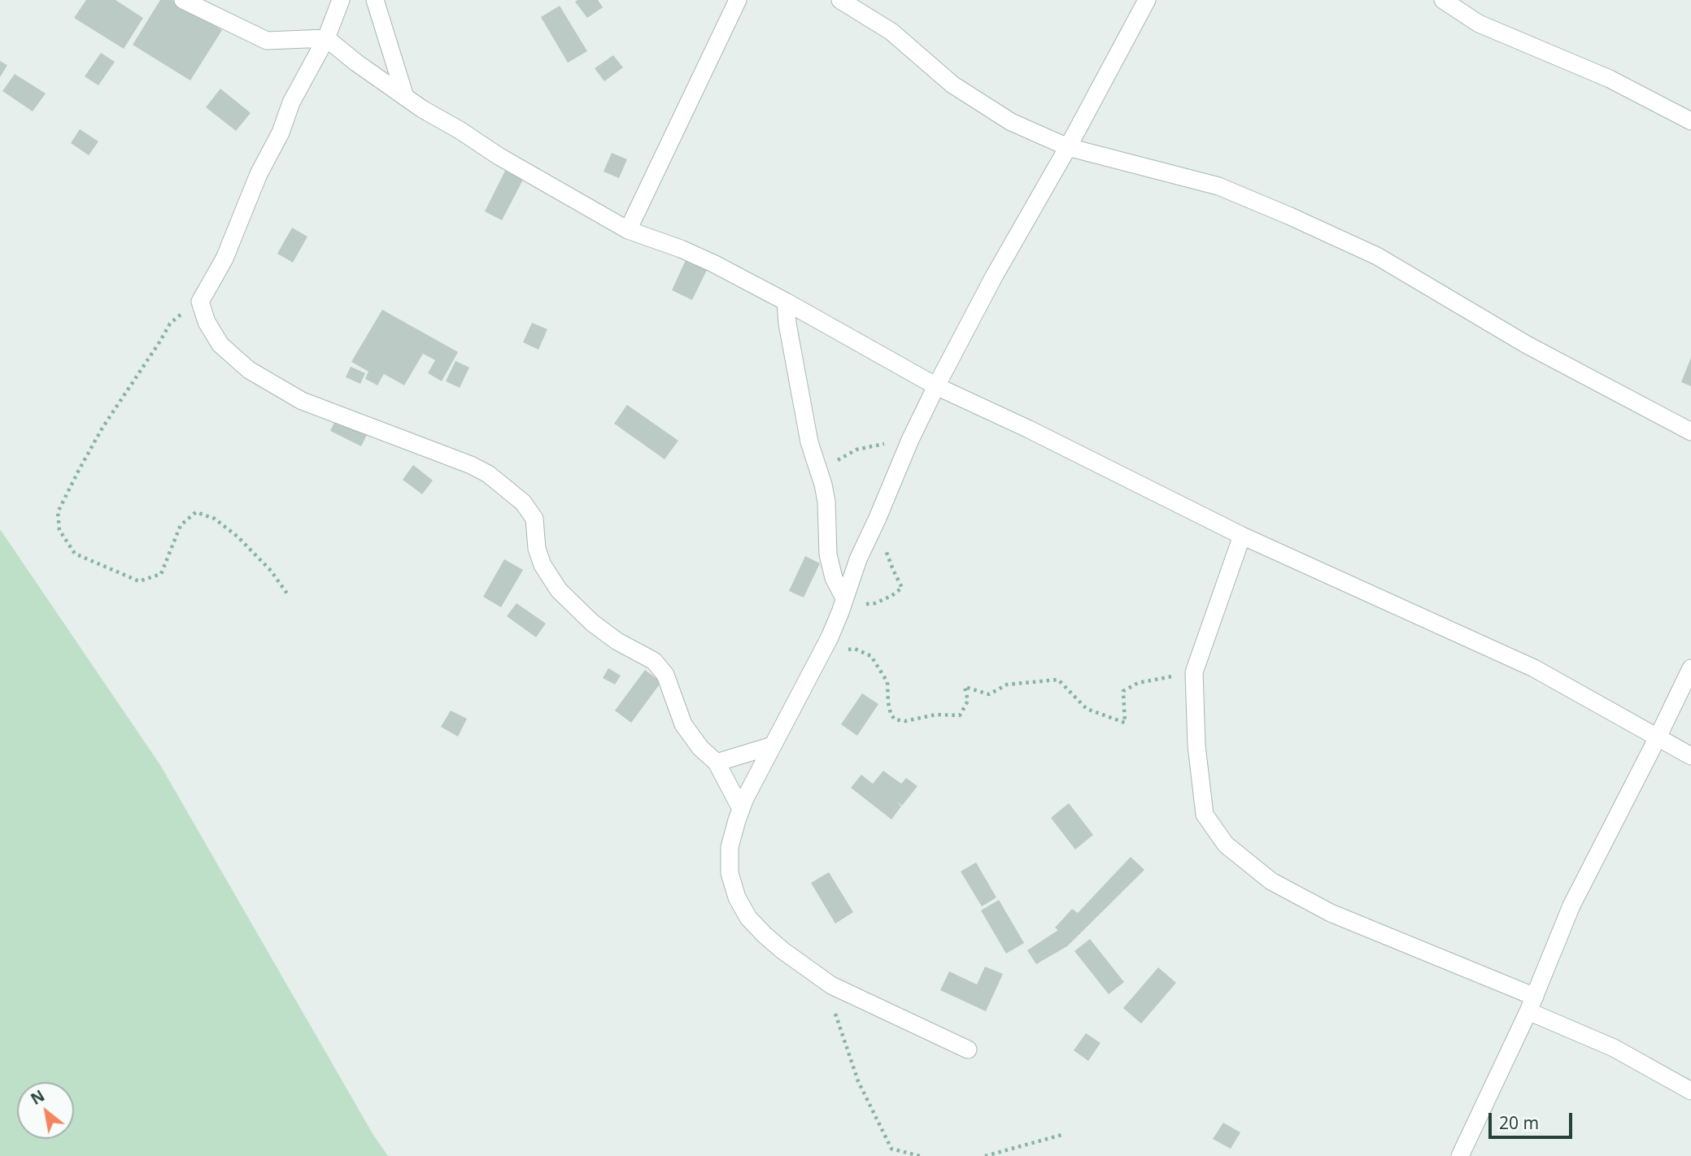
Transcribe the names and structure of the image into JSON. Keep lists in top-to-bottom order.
{
  "scale_bar": "20 m",
  "north": "top left"
}
